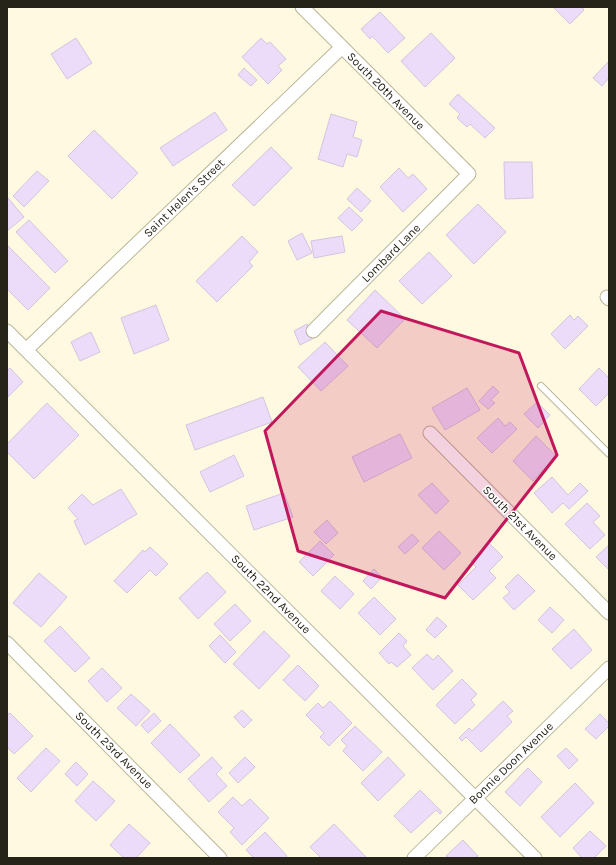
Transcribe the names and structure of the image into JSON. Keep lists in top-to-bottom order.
{
  "streets": {
    "street": [
      "South 20th Avenue",
      "Saint Helen's Street",
      "Lombard Lane",
      "South 21st Avenue",
      "South 22nd Avenue",
      "South 23rd Avenue",
      "Bonnie Doon Avenue"
    ]
  },
  "crossings": [
    ["South 20th Avenue", "Saint Helen's Street"],
    ["South 20th Avenue", "Lombard Lane"],
    ["Saint Helen's Street", "South 22nd Avenue"],
    ["South 22nd Avenue", "Bonnie Doon Avenue"]
  ]
}
